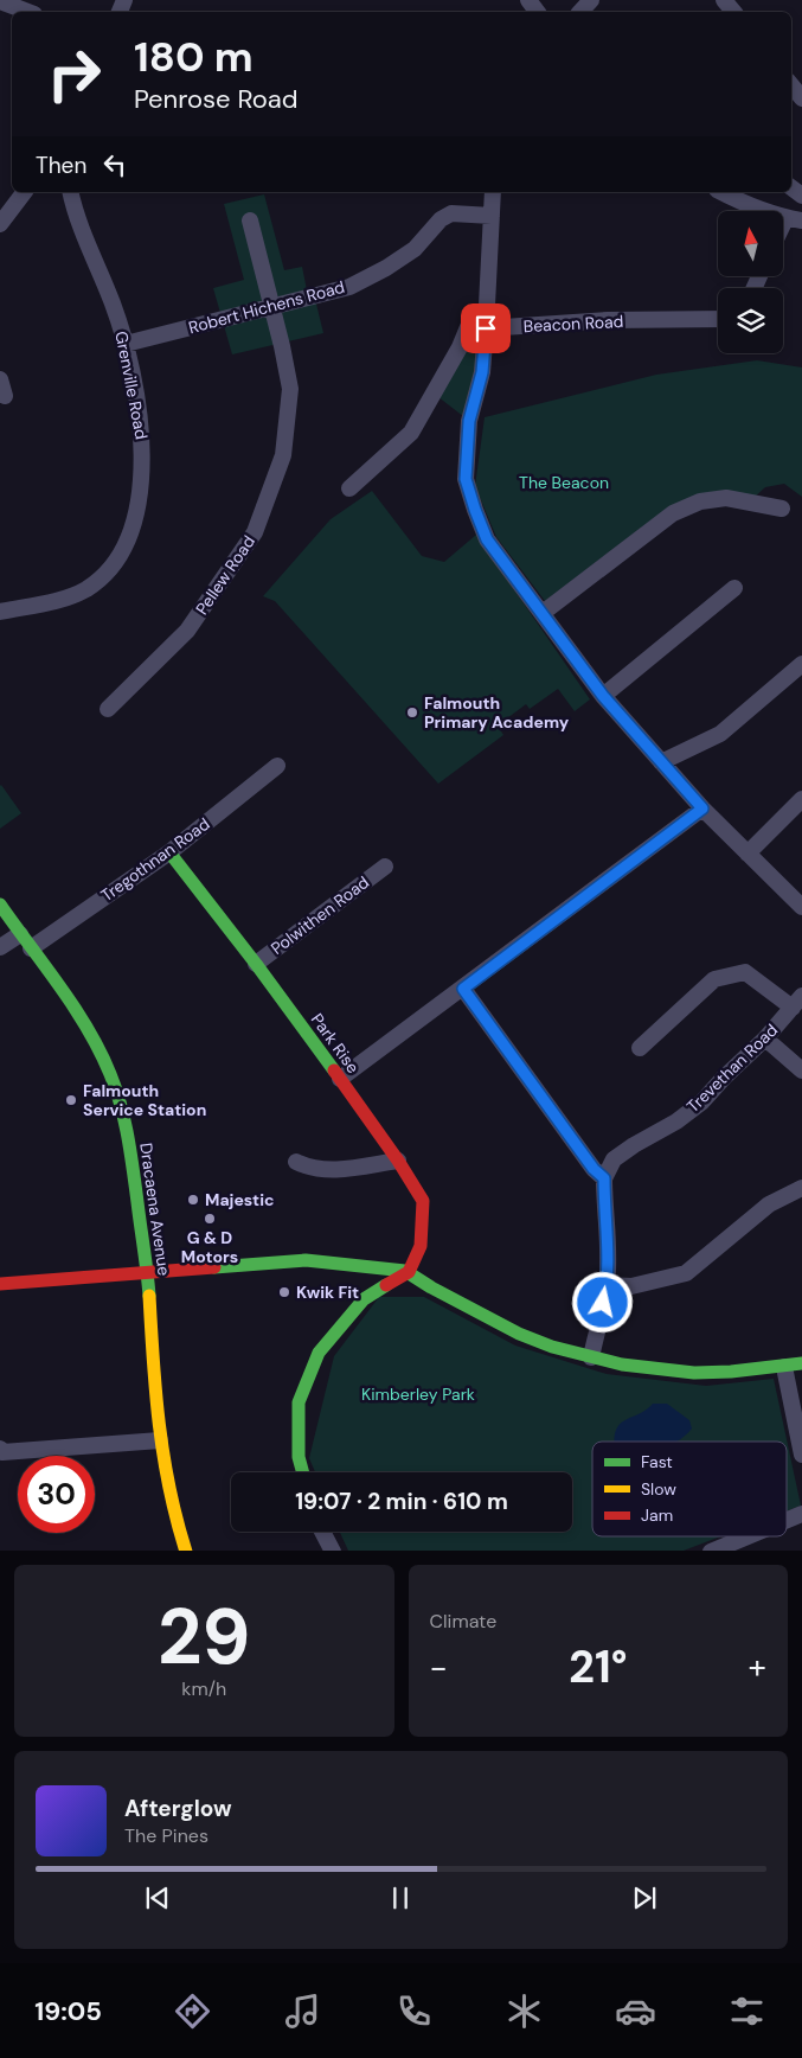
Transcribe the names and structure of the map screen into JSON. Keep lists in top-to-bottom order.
{
  "streets": {
    "street": [
      "Robert Hichens Road",
      "Beacon Road",
      "Grenville Road",
      "Pellew Road",
      "Tregothnan Road",
      "Polwithen Road",
      "Park Rise",
      "Trevethan Road",
      "Dracaena Avenue"
    ]
  },
  "crossings": [
    ["Robert Hichens Road", "Grenville Road"],
    ["Robert Hichens Road", "Pellew Road"],
    ["Tregothnan Road", "Park Rise"],
    ["Tregothnan Road", "Dracaena Avenue"],
    ["Polwithen Road", "Park Rise"]
  ],
  "parks": ["The Beacon", "Kimberley Park"],
  "places": [
    "Falmouth Primary Academy",
    "Falmouth Service Station",
    "Majestic",
    "G & D Motors",
    "Kwik Fit"
  ],
  "legend": ["Fast", "Slow", "Jam"],
  "north": "top",
  "page": {
    "turn": ["180 m", "Penrose Road"],
    "then": "Then",
    "limit": "30",
    "trip": "19:07 · 2 min · 610 m",
    "tile": [
      ["29", "km/h"],
      "Climate"
    ],
    "heat": ["−", "21°", "+"],
    "song": ["Afterglow", "The Pines"],
    "tabs": "19:05"
  }
}
